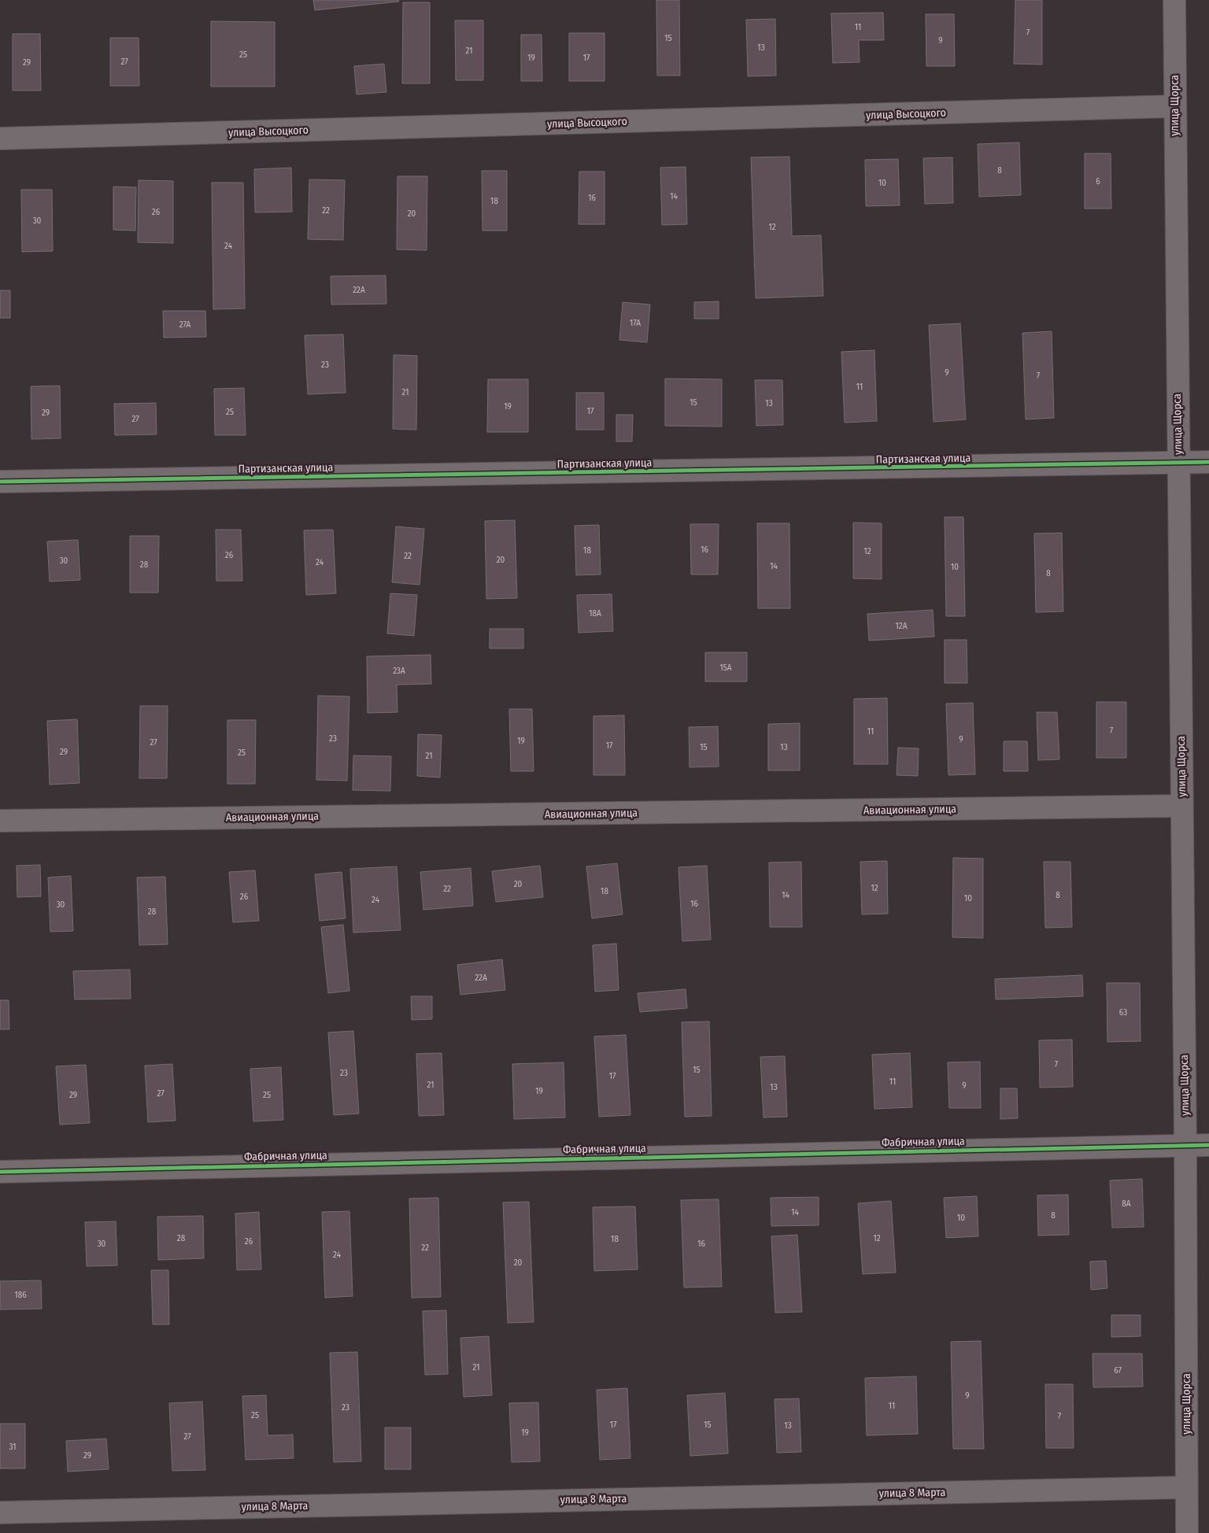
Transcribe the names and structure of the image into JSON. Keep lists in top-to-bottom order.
{
  "streets": {
    "street": [
      "улица Щорса",
      "улица Высоцкого",
      "Партизанская улица",
      "Авиационная улица",
      "Фабричная улица",
      "улица 8 Марта"
    ]
  },
  "crossings": [
    ["улица Щорса", "улица Высоцкого"],
    ["улица Щорса", "Партизанская улица"],
    ["улица Щорса", "Авиационная улица"],
    ["улица Щорса", "Фабричная улица"],
    ["улица Щорса", "улица 8 Марта"]
  ],
  "house_numbers": [
    "11",
    "7",
    "15",
    "9",
    "13",
    "21",
    "25",
    "19",
    "17",
    "27",
    "29",
    "8",
    "6",
    "10",
    "14",
    "16",
    "18",
    "22",
    "26",
    "20",
    "30",
    "12",
    "24",
    "22А",
    "17А",
    "27А",
    "23",
    "9",
    "7",
    "11",
    "21",
    "15",
    "13",
    "19",
    "17",
    "25",
    "29",
    "27",
    "16",
    "18",
    "12",
    "26",
    "22",
    "20",
    "30",
    "24",
    "28",
    "14",
    "10",
    "8",
    "18А",
    "12А",
    "15А",
    "23А",
    "7",
    "11",
    "23",
    "9",
    "19",
    "27",
    "17",
    "15",
    "13",
    "29",
    "25",
    "21",
    "20",
    "12",
    "22",
    "18",
    "14",
    "8",
    "26",
    "10",
    "24",
    "16",
    "30",
    "28",
    "22А",
    "63",
    "7",
    "15",
    "23",
    "17",
    "11",
    "21",
    "9",
    "13",
    "19",
    "27",
    "29",
    "25",
    "8А",
    "14",
    "8",
    "10",
    "28",
    "12",
    "18",
    "26",
    "30",
    "16",
    "22",
    "24",
    "20",
    "186",
    "21",
    "67",
    "9",
    "11",
    "23",
    "25",
    "7",
    "17",
    "15",
    "13",
    "19",
    "27",
    "31",
    "29"
  ]
}
